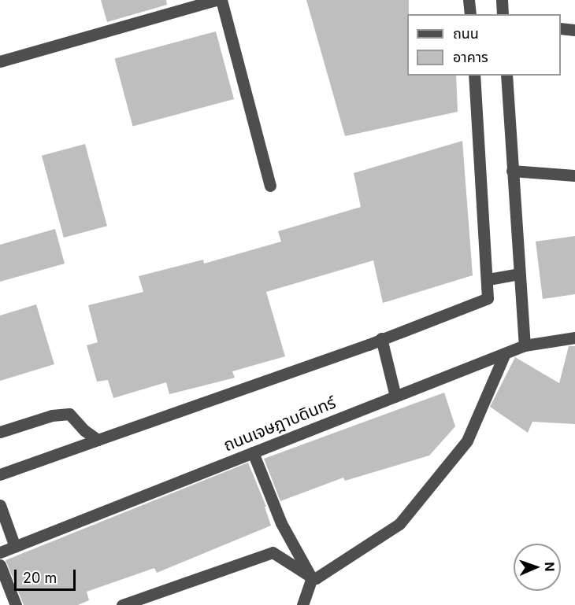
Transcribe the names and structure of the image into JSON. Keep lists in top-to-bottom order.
{
  "streets": {
    "street": ["ถนนเจษฎาบดินทร์"]
  },
  "legend": ["ถนน", "อาคาร"],
  "scale_bar": "20 m",
  "north": "right"
}
